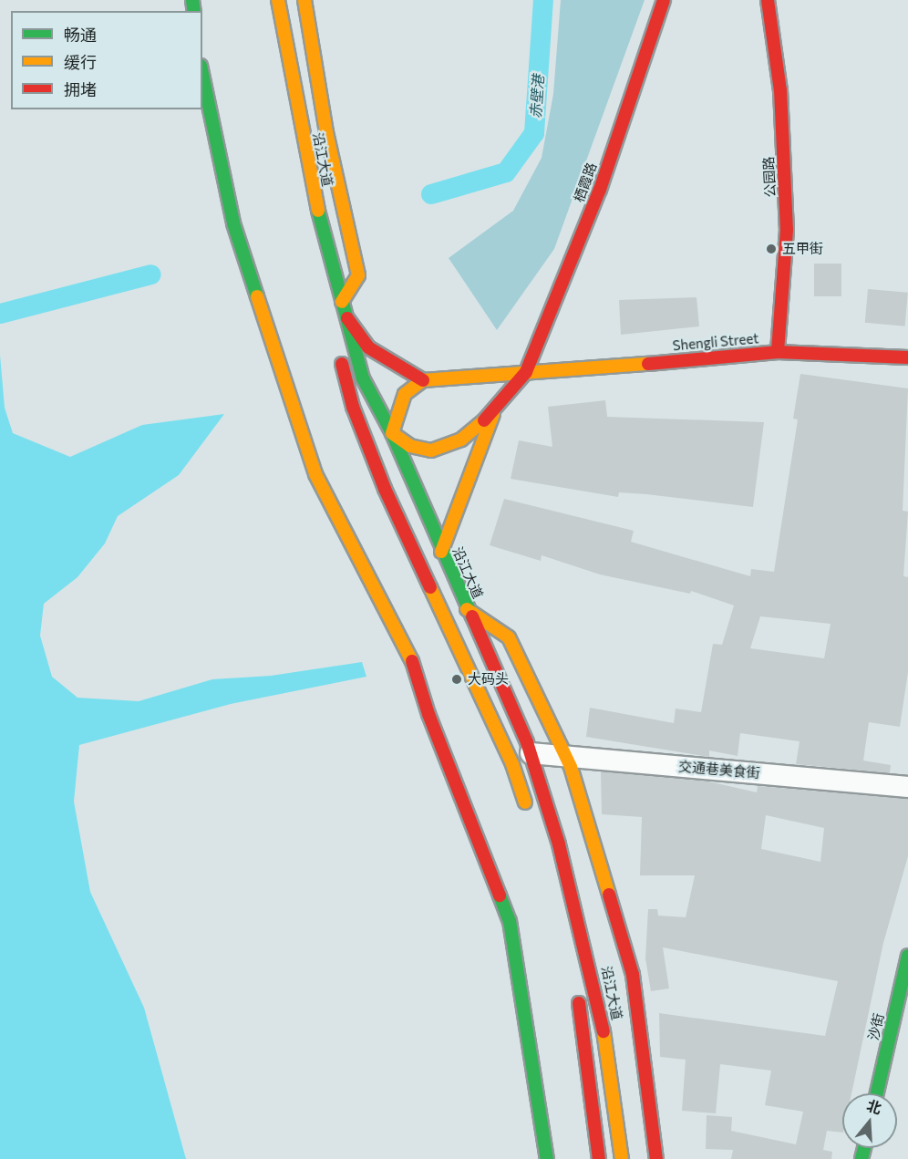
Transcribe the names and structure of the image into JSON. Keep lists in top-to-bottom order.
{
  "streets": {
    "street": [
      "沿江大道",
      "公园路",
      "栖霞路",
      "Shengli Street",
      "交通巷美食街",
      "沙街"
    ]
  },
  "crossings": [
    ["沿江大道", "交通巷美食街"],
    ["公园路", "Shengli Street"],
    ["栖霞路", "Shengli Street"]
  ],
  "water": ["赤壁港"],
  "places": ["五甲街", "大码头"],
  "legend": ["畅通", "缓行", "拥堵"],
  "north": "top"
}
